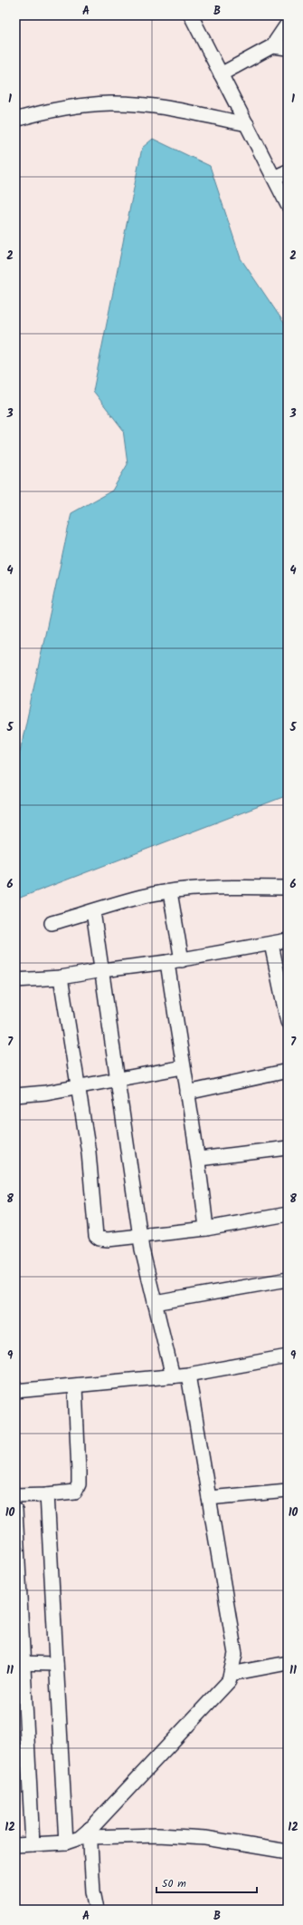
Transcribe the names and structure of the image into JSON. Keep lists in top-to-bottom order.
{
  "scale_bar": "50 m",
  "grid": {
    "columns": ["A", "B"],
    "rows": [
      "1",
      "2",
      "3",
      "4",
      "5",
      "6",
      "7",
      "8",
      "9",
      "10",
      "11",
      "12"
    ]
  }
}
